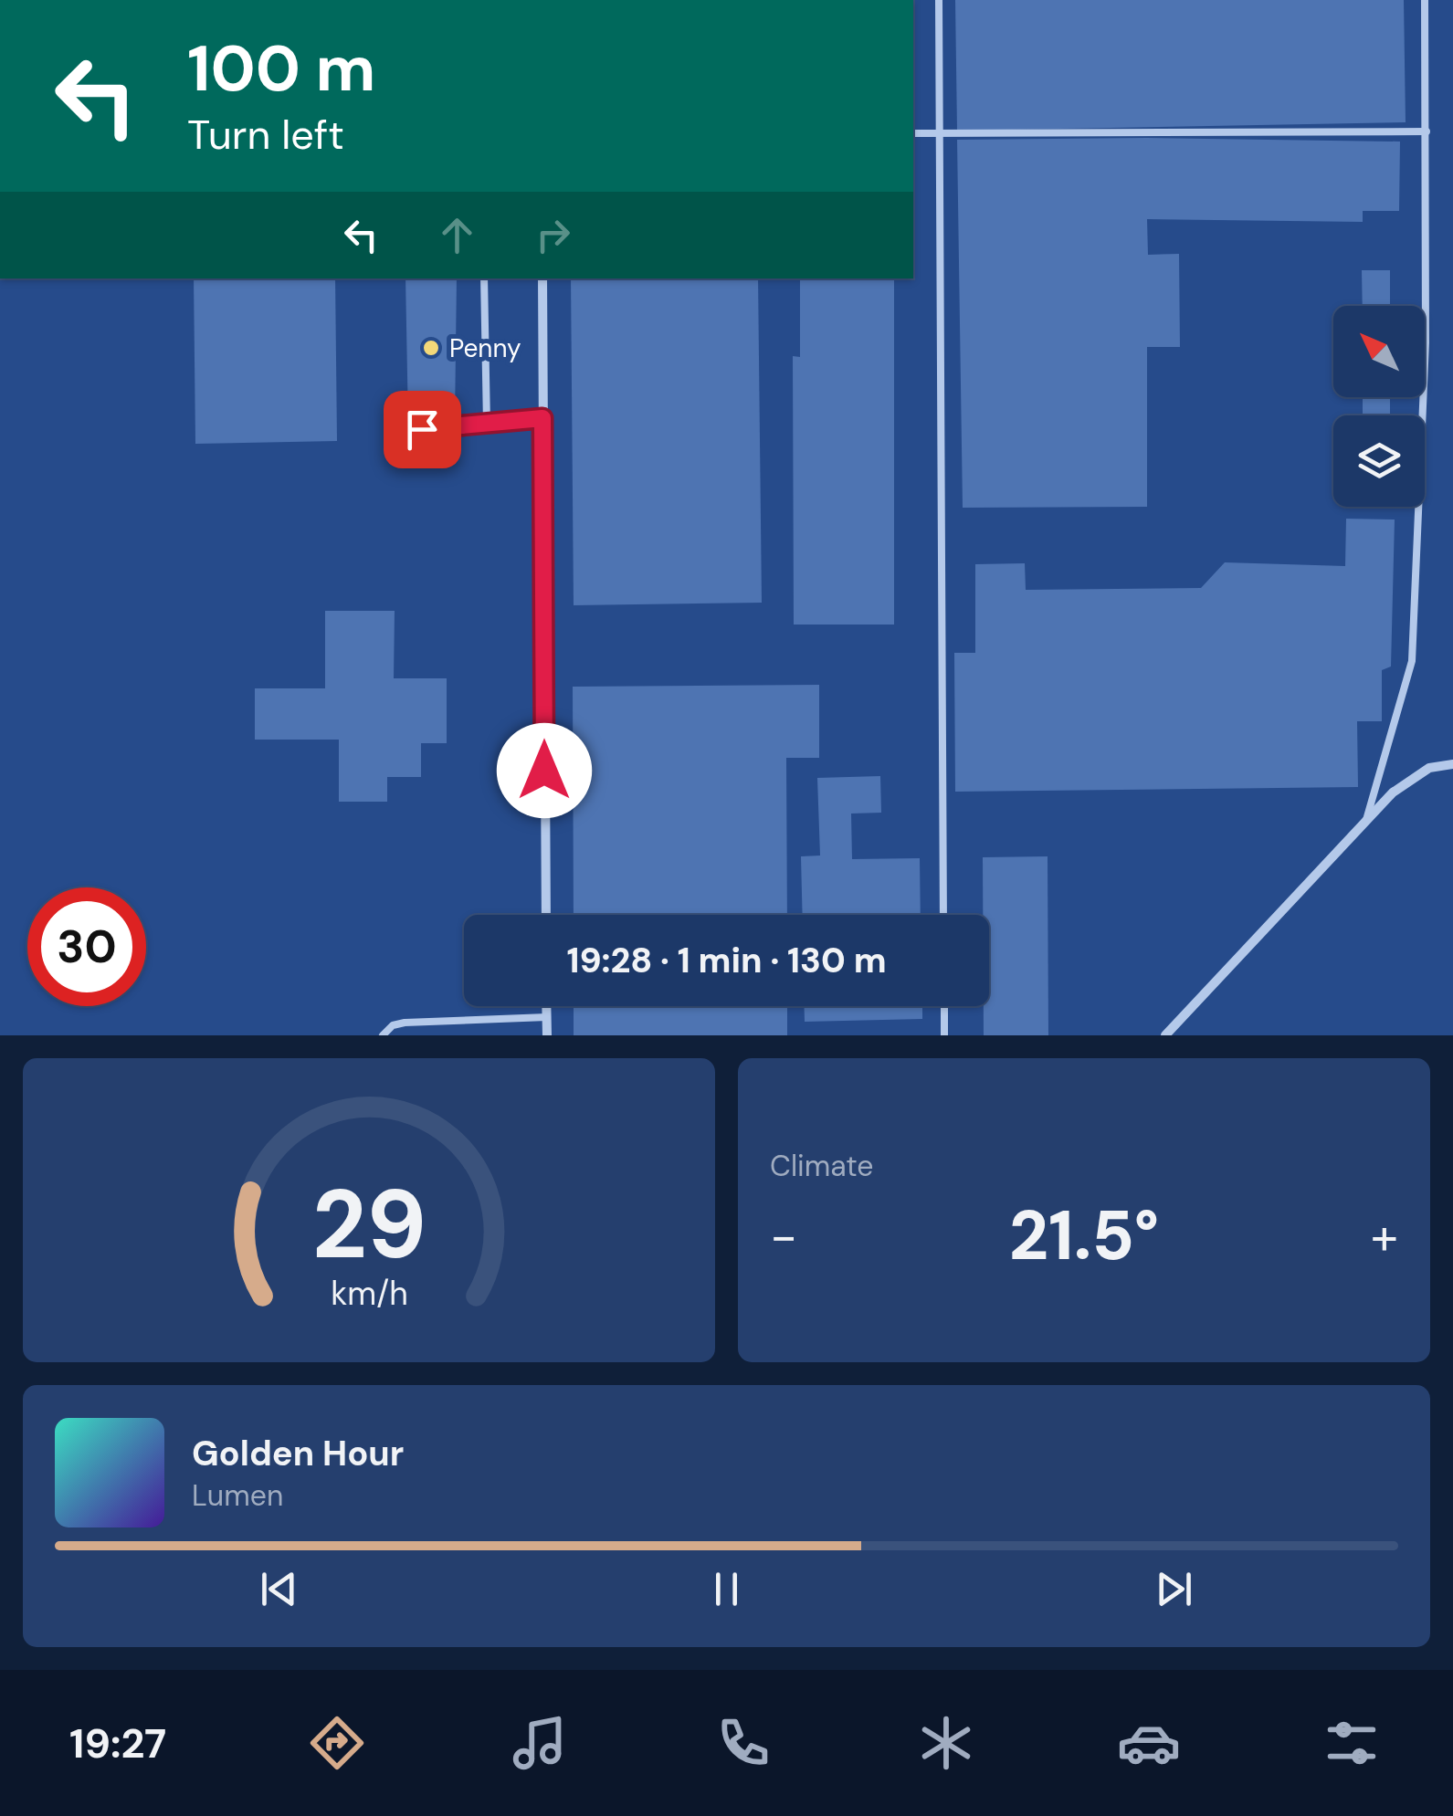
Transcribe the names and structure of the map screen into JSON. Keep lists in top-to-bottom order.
{
  "places": ["Penny"],
  "north": "top left",
  "page": {
    "turn": ["100 m", "Turn left"],
    "limit": "30",
    "trip": "19:28 · 1 min · 130 m",
    "tile": "Climate",
    "heat": ["−", "21.5°", "+"],
    "song": ["Golden Hour", "Lumen"],
    "tabs": "19:27",
    "gauge": ["29", "km/h"]
  }
}
